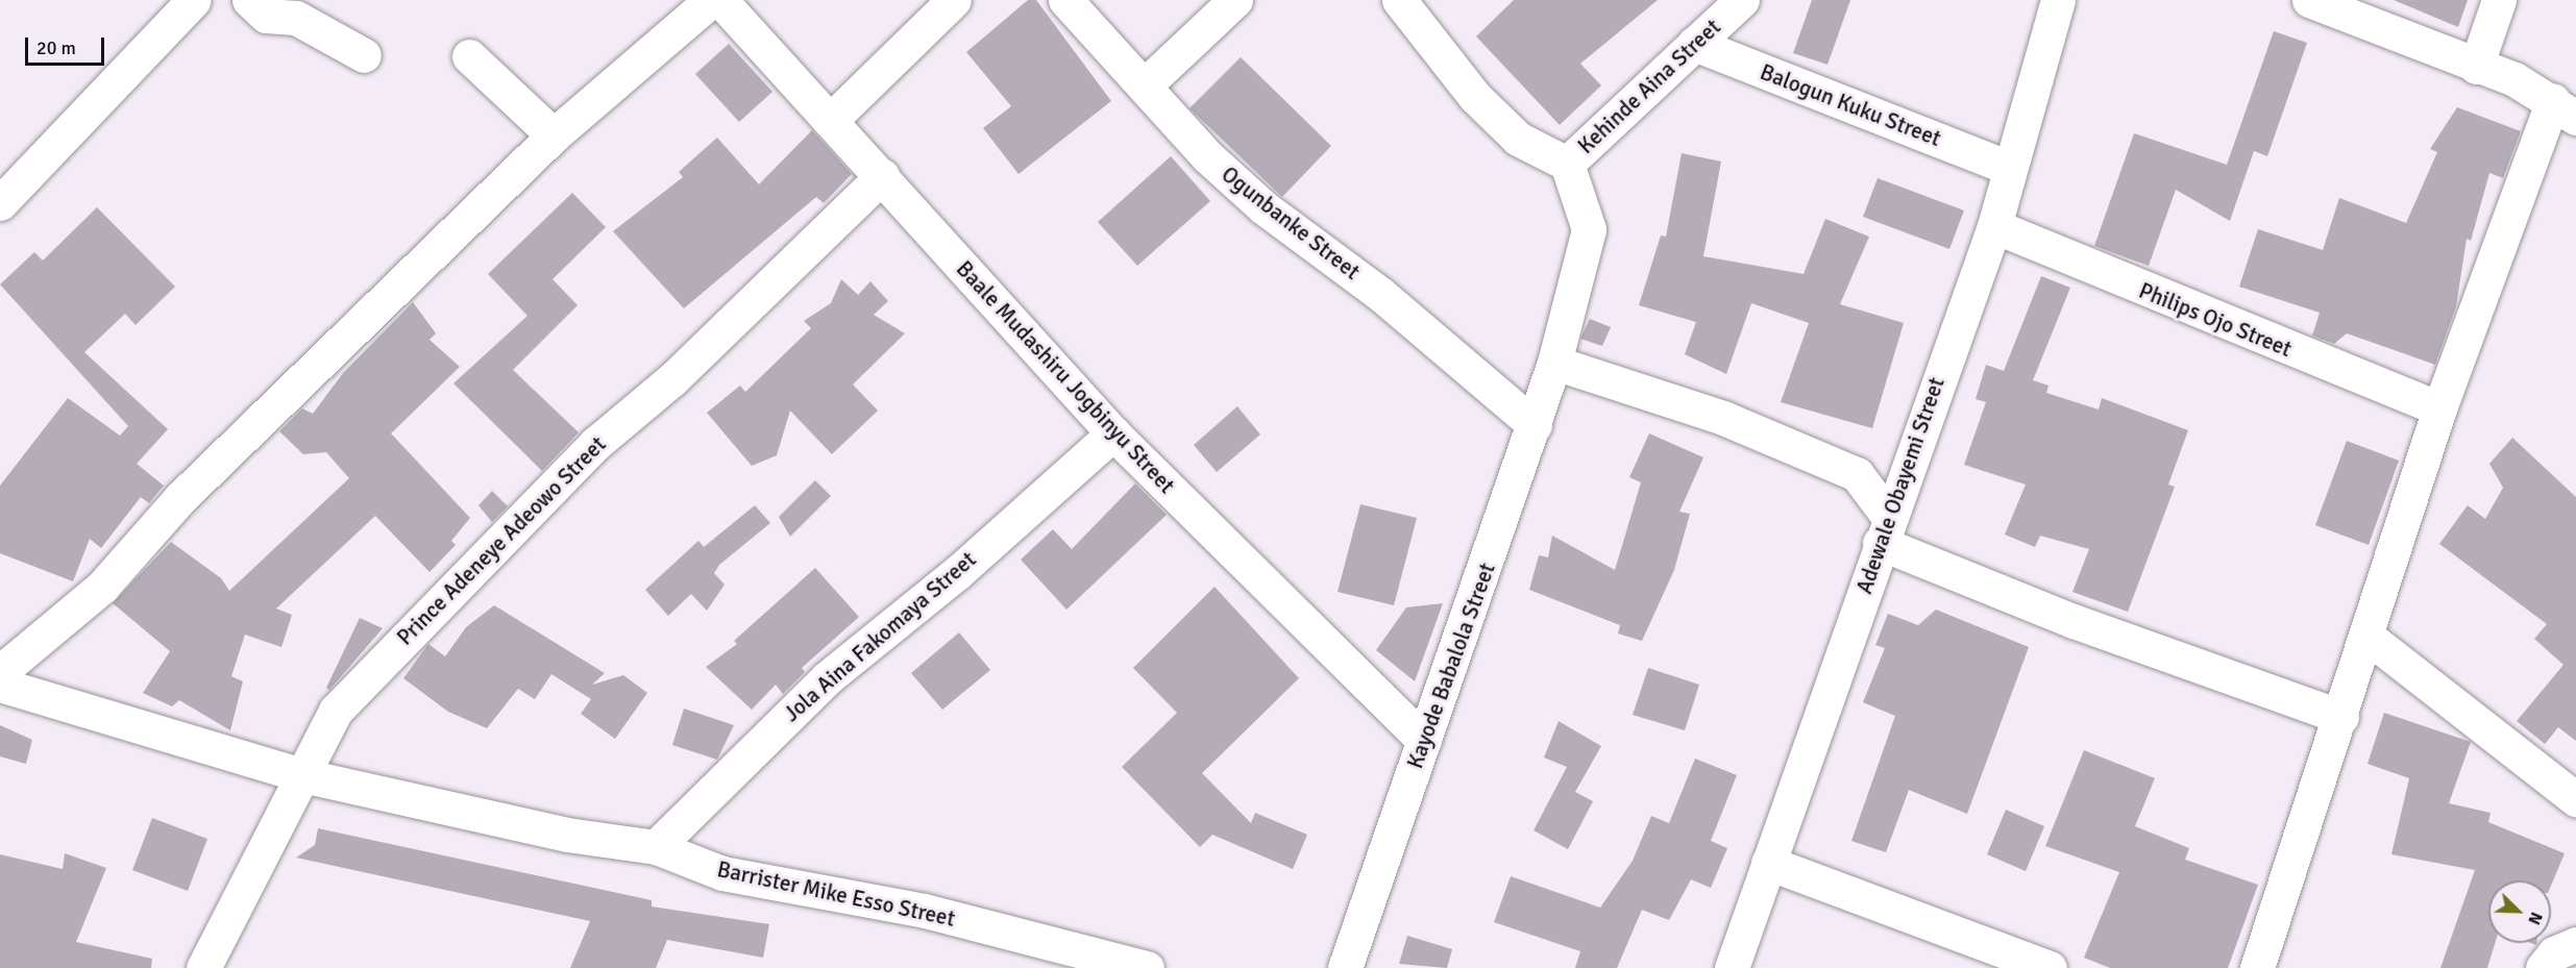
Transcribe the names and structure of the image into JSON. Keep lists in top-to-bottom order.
{
  "streets": {
    "street": [
      "Kehinde Aina Street",
      "Balogun Kuku Street",
      "Ogunbanke Street",
      "Philips Ojo Street",
      "Baale Mudashiru Jogbinyu Street",
      "Adewale Obayemi Street",
      "Prince Adeneye Adeowo Street",
      "Jola Aina Fakomaya Street",
      "Kayode Babalola Street",
      "Barrister Mike Esso Street"
    ]
  },
  "crossings": [
    ["Kehinde Aina Street", "Balogun Kuku Street"],
    ["Kehinde Aina Street", "Kayode Babalola Street"],
    ["Balogun Kuku Street", "Adewale Obayemi Street"],
    ["Ogunbanke Street", "Kayode Babalola Street"],
    ["Philips Ojo Street", "Adewale Obayemi Street"],
    ["Baale Mudashiru Jogbinyu Street", "Prince Adeneye Adeowo Street"],
    ["Baale Mudashiru Jogbinyu Street", "Jola Aina Fakomaya Street"],
    ["Baale Mudashiru Jogbinyu Street", "Kayode Babalola Street"],
    ["Prince Adeneye Adeowo Street", "Barrister Mike Esso Street"],
    ["Jola Aina Fakomaya Street", "Barrister Mike Esso Street"]
  ],
  "scale_bar": "20 m",
  "north": "bottom right"
}
